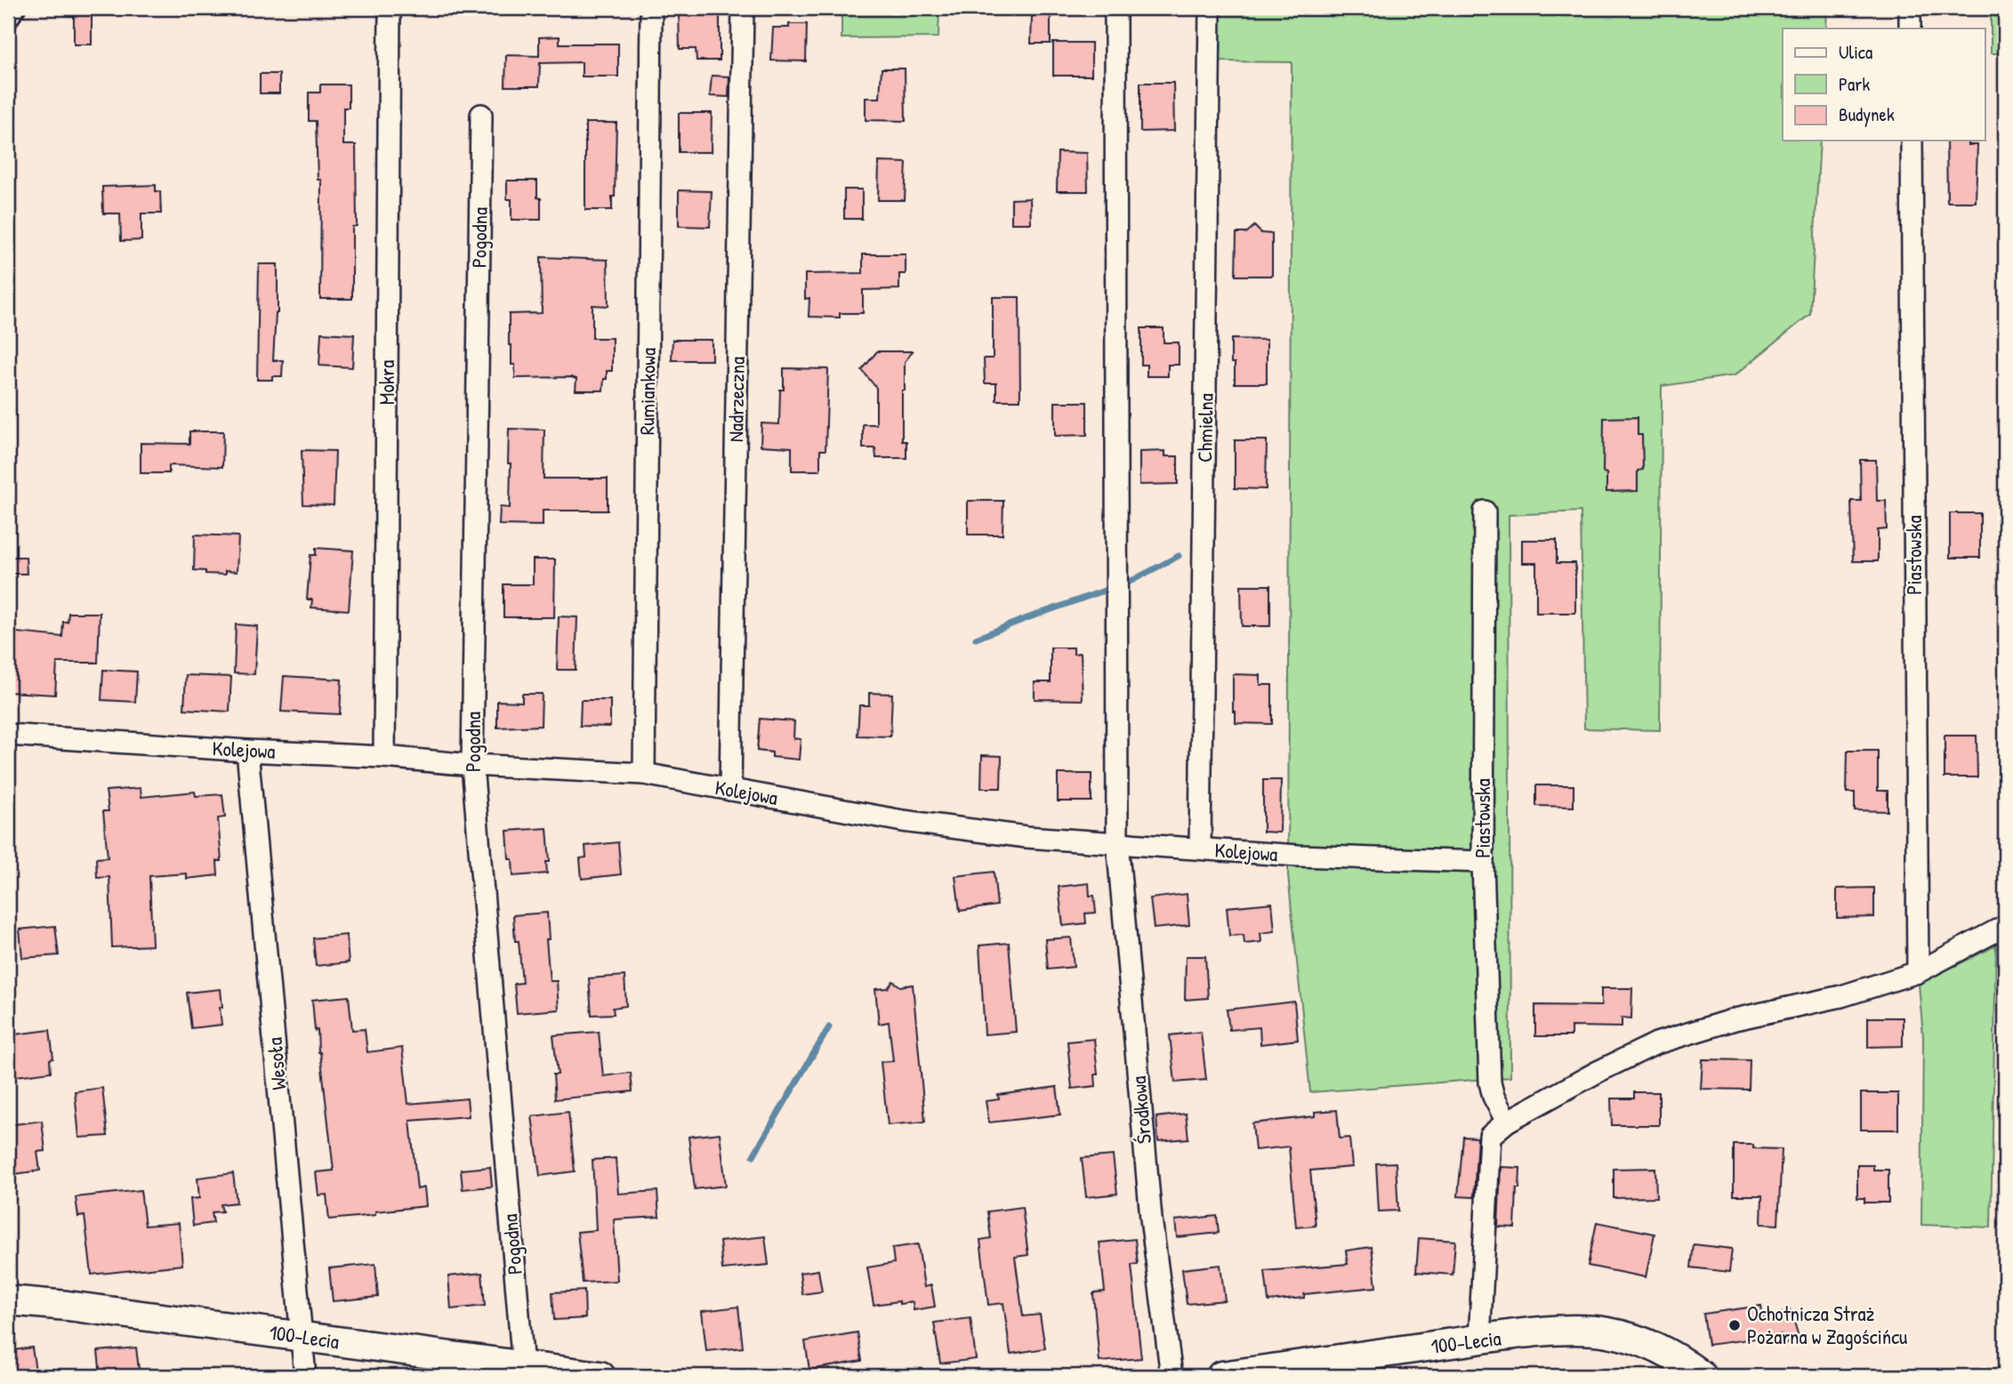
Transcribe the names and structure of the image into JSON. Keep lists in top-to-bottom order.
{
  "streets": {
    "street": [
      "Pogodna",
      "Mokra",
      "Rumiankowa",
      "Nadrzeczna",
      "Chmielna",
      "Piastowska",
      "Kolejowa",
      "Wesoła",
      "Środkowa",
      "100-Lecia"
    ]
  },
  "crossings": [
    ["Pogodna", "Kolejowa"],
    ["Pogodna", "100-Lecia"],
    ["Mokra", "Kolejowa"],
    ["Rumiankowa", "Kolejowa"],
    ["Nadrzeczna", "Kolejowa"],
    ["Chmielna", "Kolejowa"],
    ["Piastowska", "Kolejowa"],
    ["Kolejowa", "Wesoła"],
    ["Kolejowa", "Środkowa"],
    ["Wesoła", "100-Lecia"]
  ],
  "places": ["Ochotnicza Straż Pożarna w Zagościńcu"],
  "legend": ["Ulica", "Park", "Budynek"]
}
